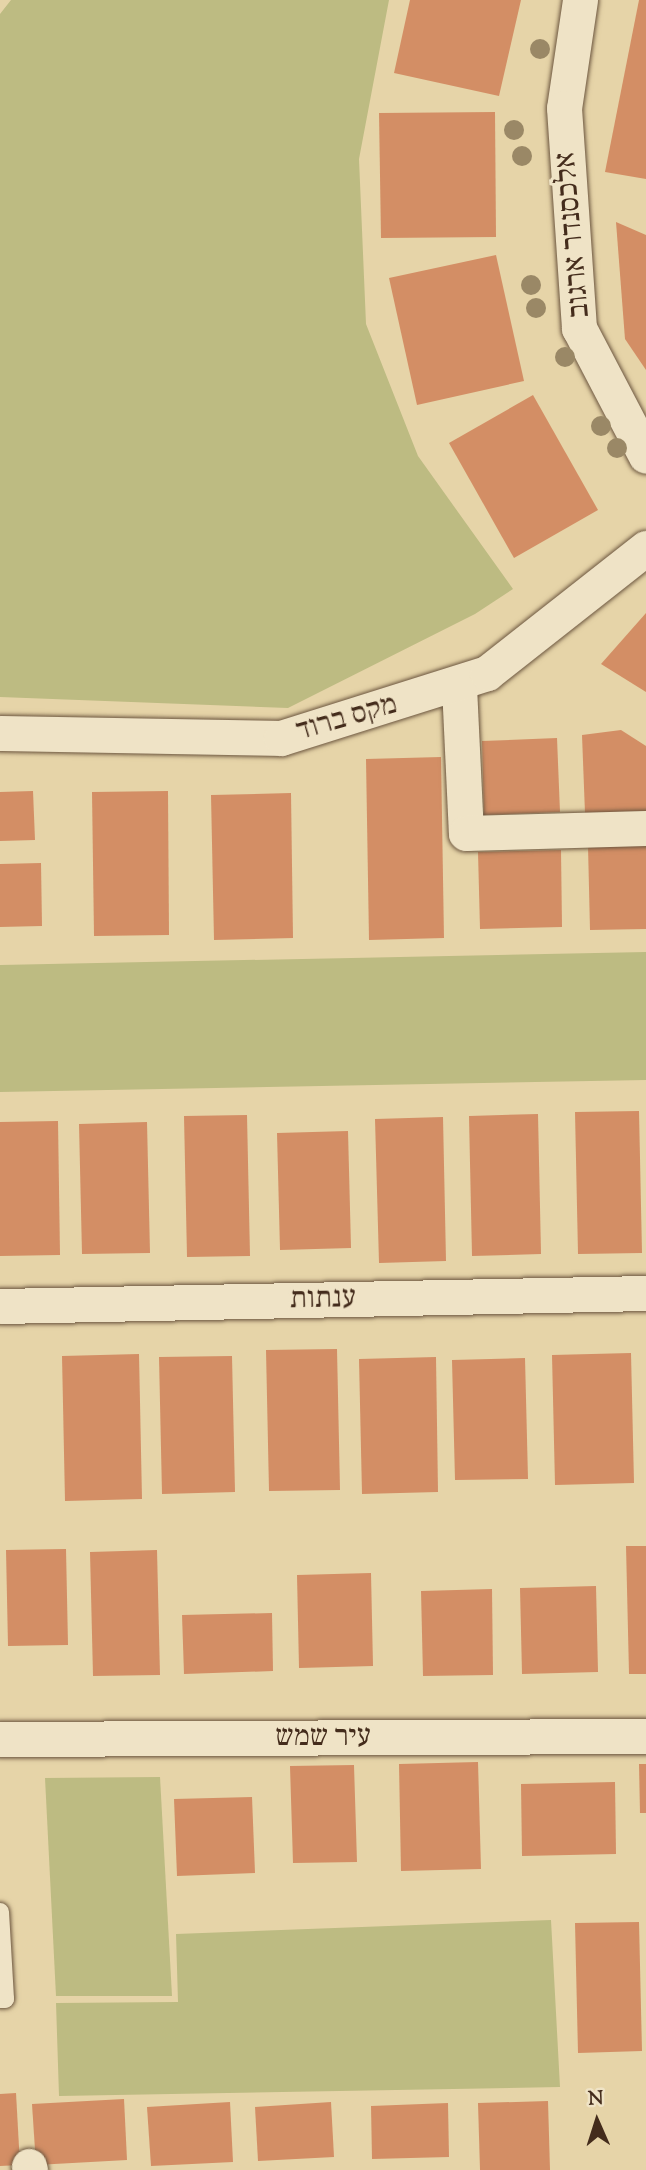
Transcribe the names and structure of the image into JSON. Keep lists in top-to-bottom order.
{
  "streets": {
    "street": [
      "אלכסנדר ארגוב",
      "מקס ברוד",
      "ענתות",
      "עיר שמש"
    ]
  },
  "north": "top"
}
